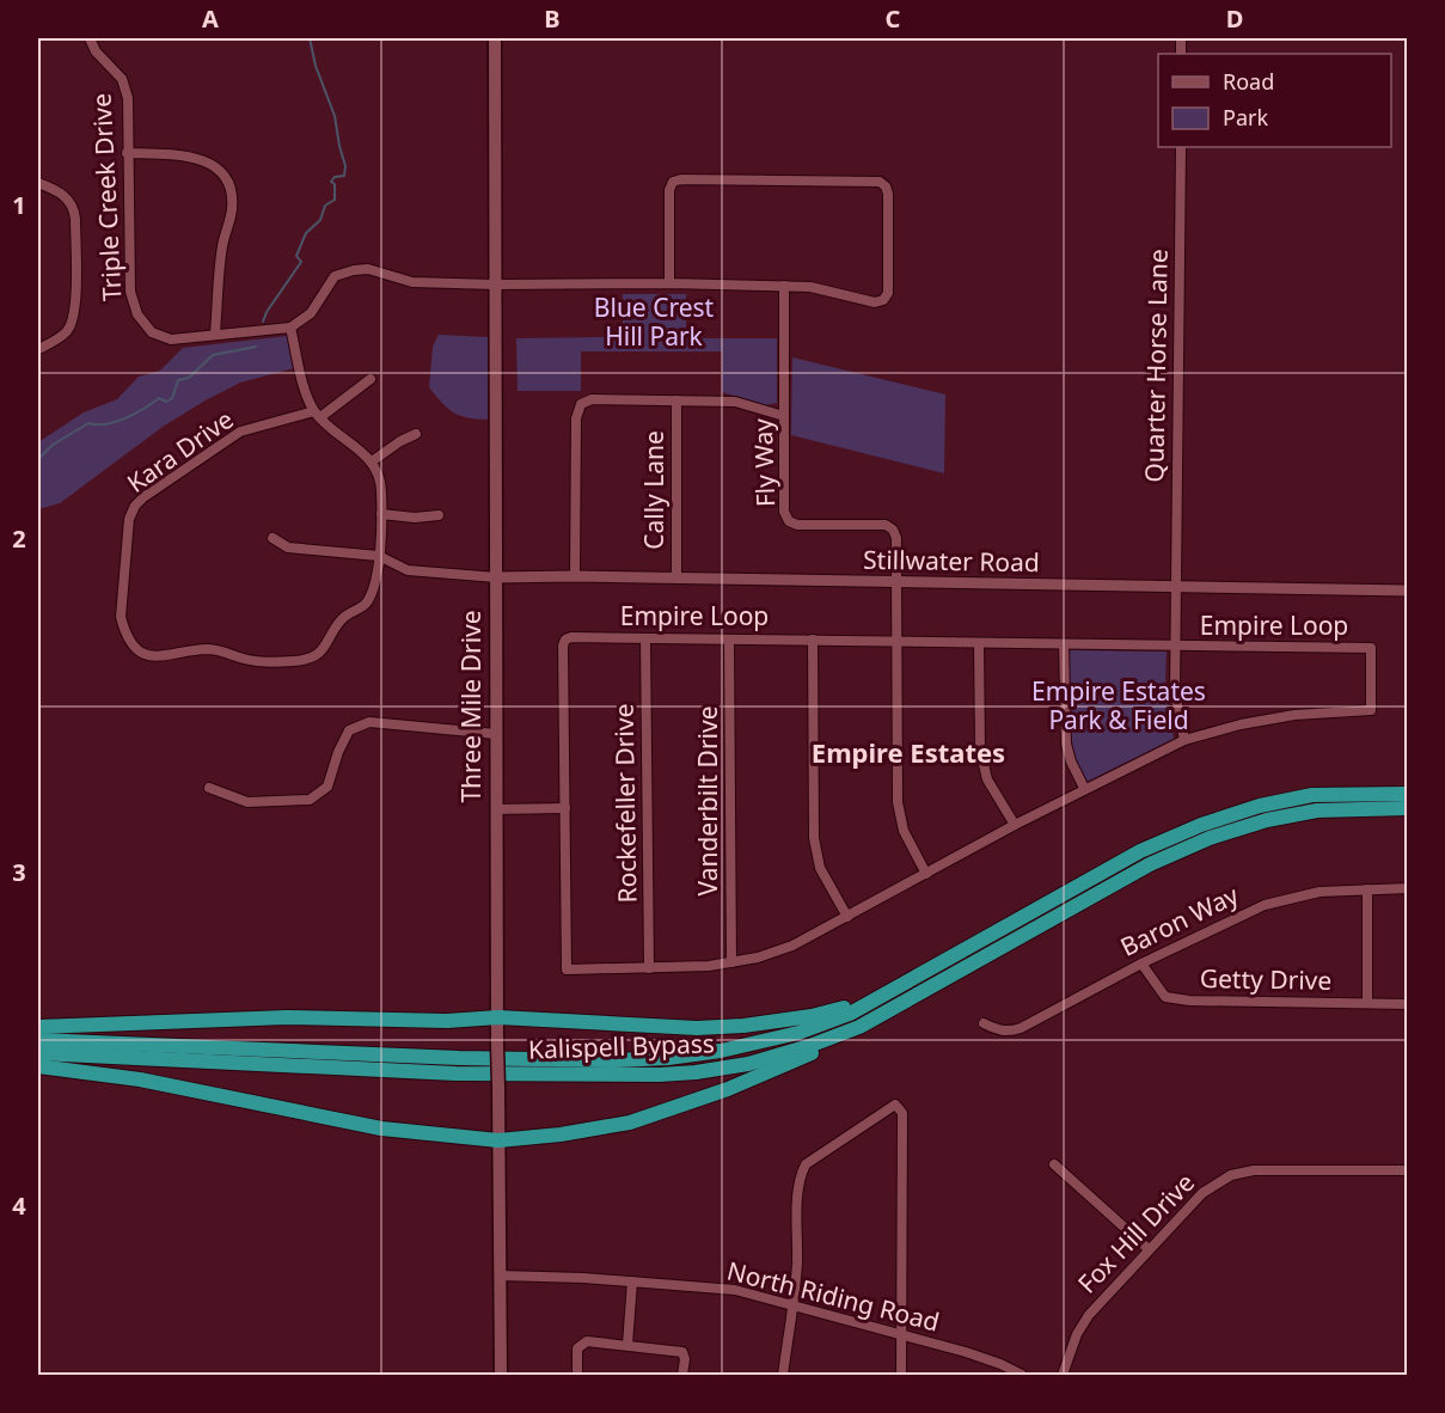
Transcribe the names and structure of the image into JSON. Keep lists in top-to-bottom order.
{
  "streets": {
    "highway": ["Kalispell Bypass"],
    "main road": ["Three Mile Drive"],
    "street": [
      "Triple Creek Drive",
      "Quarter Horse Lane",
      "Kara Drive",
      "Fly Way",
      "Cally Lane",
      "Stillwater Road",
      "Empire Loop",
      "Vanderbilt Drive",
      "Rockefeller Drive",
      "Baron Way",
      "Getty Drive",
      "Fox Hill Drive",
      "North Riding Road"
    ]
  },
  "crossings": [
    ["Quarter Horse Lane", "Stillwater Road"],
    ["Quarter Horse Lane", "Empire Loop"],
    ["Fly Way", "Stillwater Road"],
    ["Cally Lane", "Stillwater Road"],
    ["Stillwater Road", "Three Mile Drive"],
    ["Empire Loop", "Vanderbilt Drive"],
    ["Empire Loop", "Rockefeller Drive"],
    ["Three Mile Drive", "North Riding Road"],
    ["Baron Way", "Getty Drive"]
  ],
  "districts": ["Empire Estates"],
  "parks": ["Blue Crest Hill Park", "Empire Estates Park & Field"],
  "legend": ["Road", "Park"],
  "grid": {
    "columns": [
      "A",
      "B",
      "C",
      "D"
    ],
    "rows": [
      "1",
      "2",
      "3",
      "4"
    ]
  }
}
